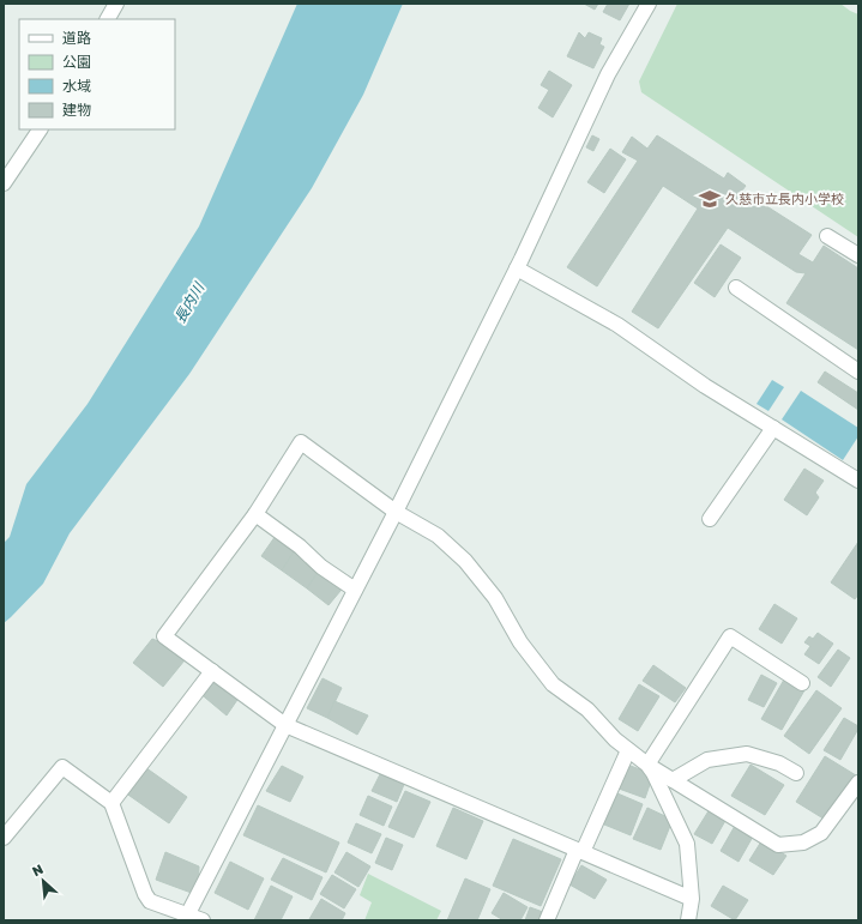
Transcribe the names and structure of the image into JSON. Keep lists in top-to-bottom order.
{
  "water": ["長内川"],
  "places": {
    "school or university": ["久慈市立長内小学校"]
  },
  "legend": [
    "道路",
    "公園",
    "水域",
    "建物"
  ],
  "north": "top left"
}
